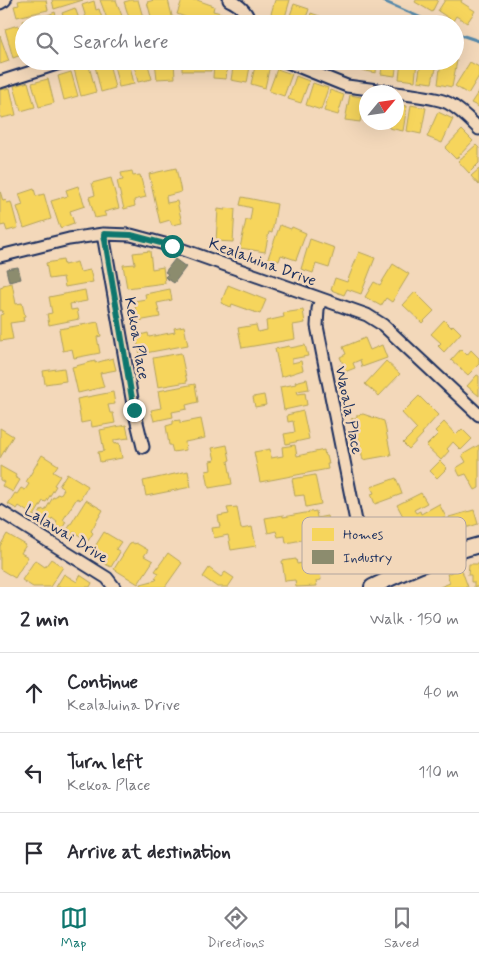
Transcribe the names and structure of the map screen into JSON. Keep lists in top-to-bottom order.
{
  "streets": {
    "street": [
      "Kealaluina Drive",
      "Kekoa Place",
      "Waoala Place",
      "Lalawai Drive"
    ]
  },
  "crossings": [
    ["Kealaluina Drive", "Kekoa Place"],
    ["Kealaluina Drive", "Waoala Place"]
  ],
  "legend": ["Homes", "Industry"],
  "north": "top right",
  "page": {
    "search": "Search here",
    "heading": ["2 min", "Walk · 150 m"],
    "list": [
      ["Continue", "Kealaluina Drive", "40 m"],
      ["Turn left", "Kekoa Place", "110 m"],
      "Arrive at destination"
    ],
    "nav": ["Map", "Directions", "Saved"]
  }
}
